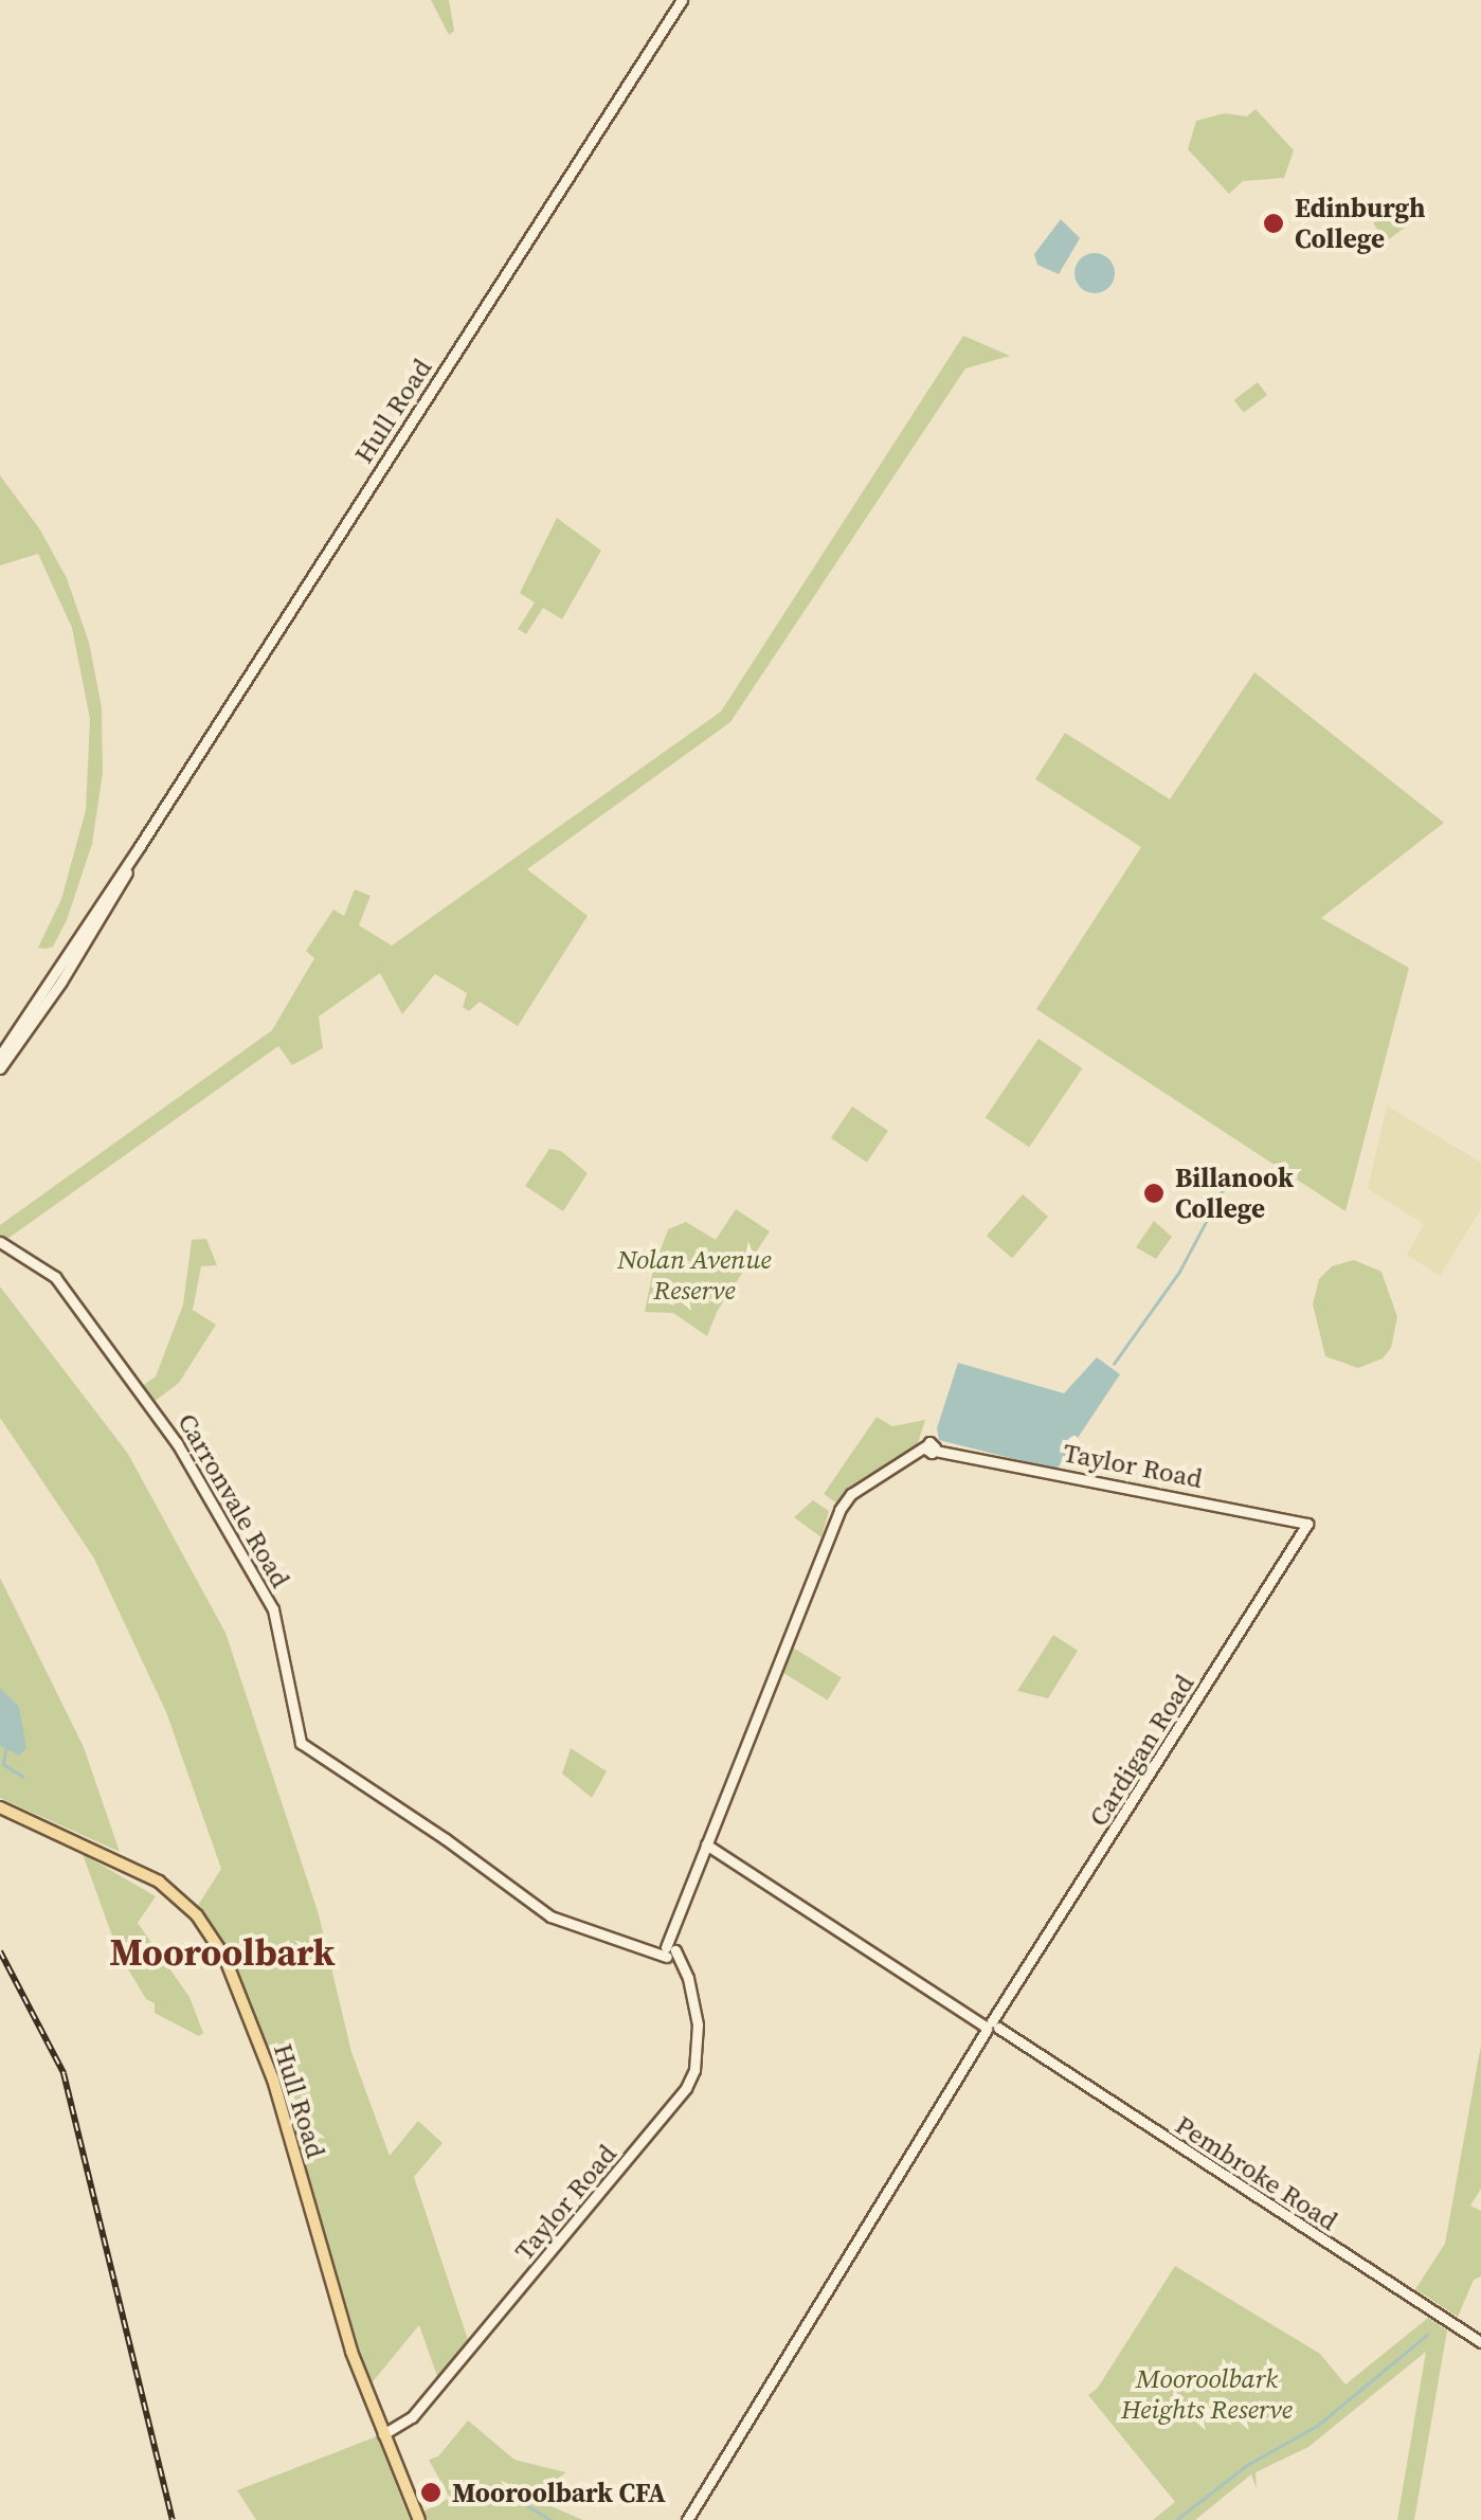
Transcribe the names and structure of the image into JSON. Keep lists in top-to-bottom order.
{
  "streets": {
    "main road": ["Hull Road"],
    "street": [
      "Taylor Road",
      "Carronvale Road",
      "Cardigan Road",
      "Pembroke Road"
    ]
  },
  "crossings": [
    ["Hull Road", "Taylor Road"],
    ["Taylor Road", "Carronvale Road"],
    ["Taylor Road", "Cardigan Road"],
    ["Taylor Road", "Pembroke Road"],
    ["Cardigan Road", "Pembroke Road"]
  ],
  "districts": ["Mooroolbark"],
  "parks": ["Nolan Avenue Reserve", "Mooroolbark Heights Reserve"],
  "places": ["Edinburgh College", "Billanook College", "Mooroolbark CFA"]
}
